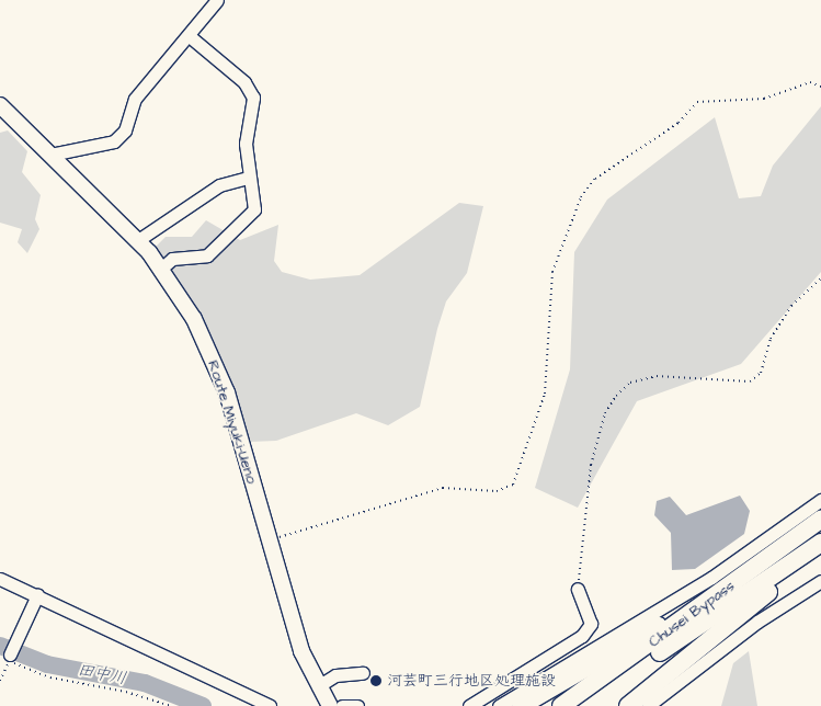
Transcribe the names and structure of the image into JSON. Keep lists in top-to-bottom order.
{
  "streets": {
    "highway": ["Chusei Bypass"],
    "main road": ["Route Miyuki-Ueno"]
  },
  "water": ["田中川"],
  "places": ["河芸町三行地区処理施設"]
}
